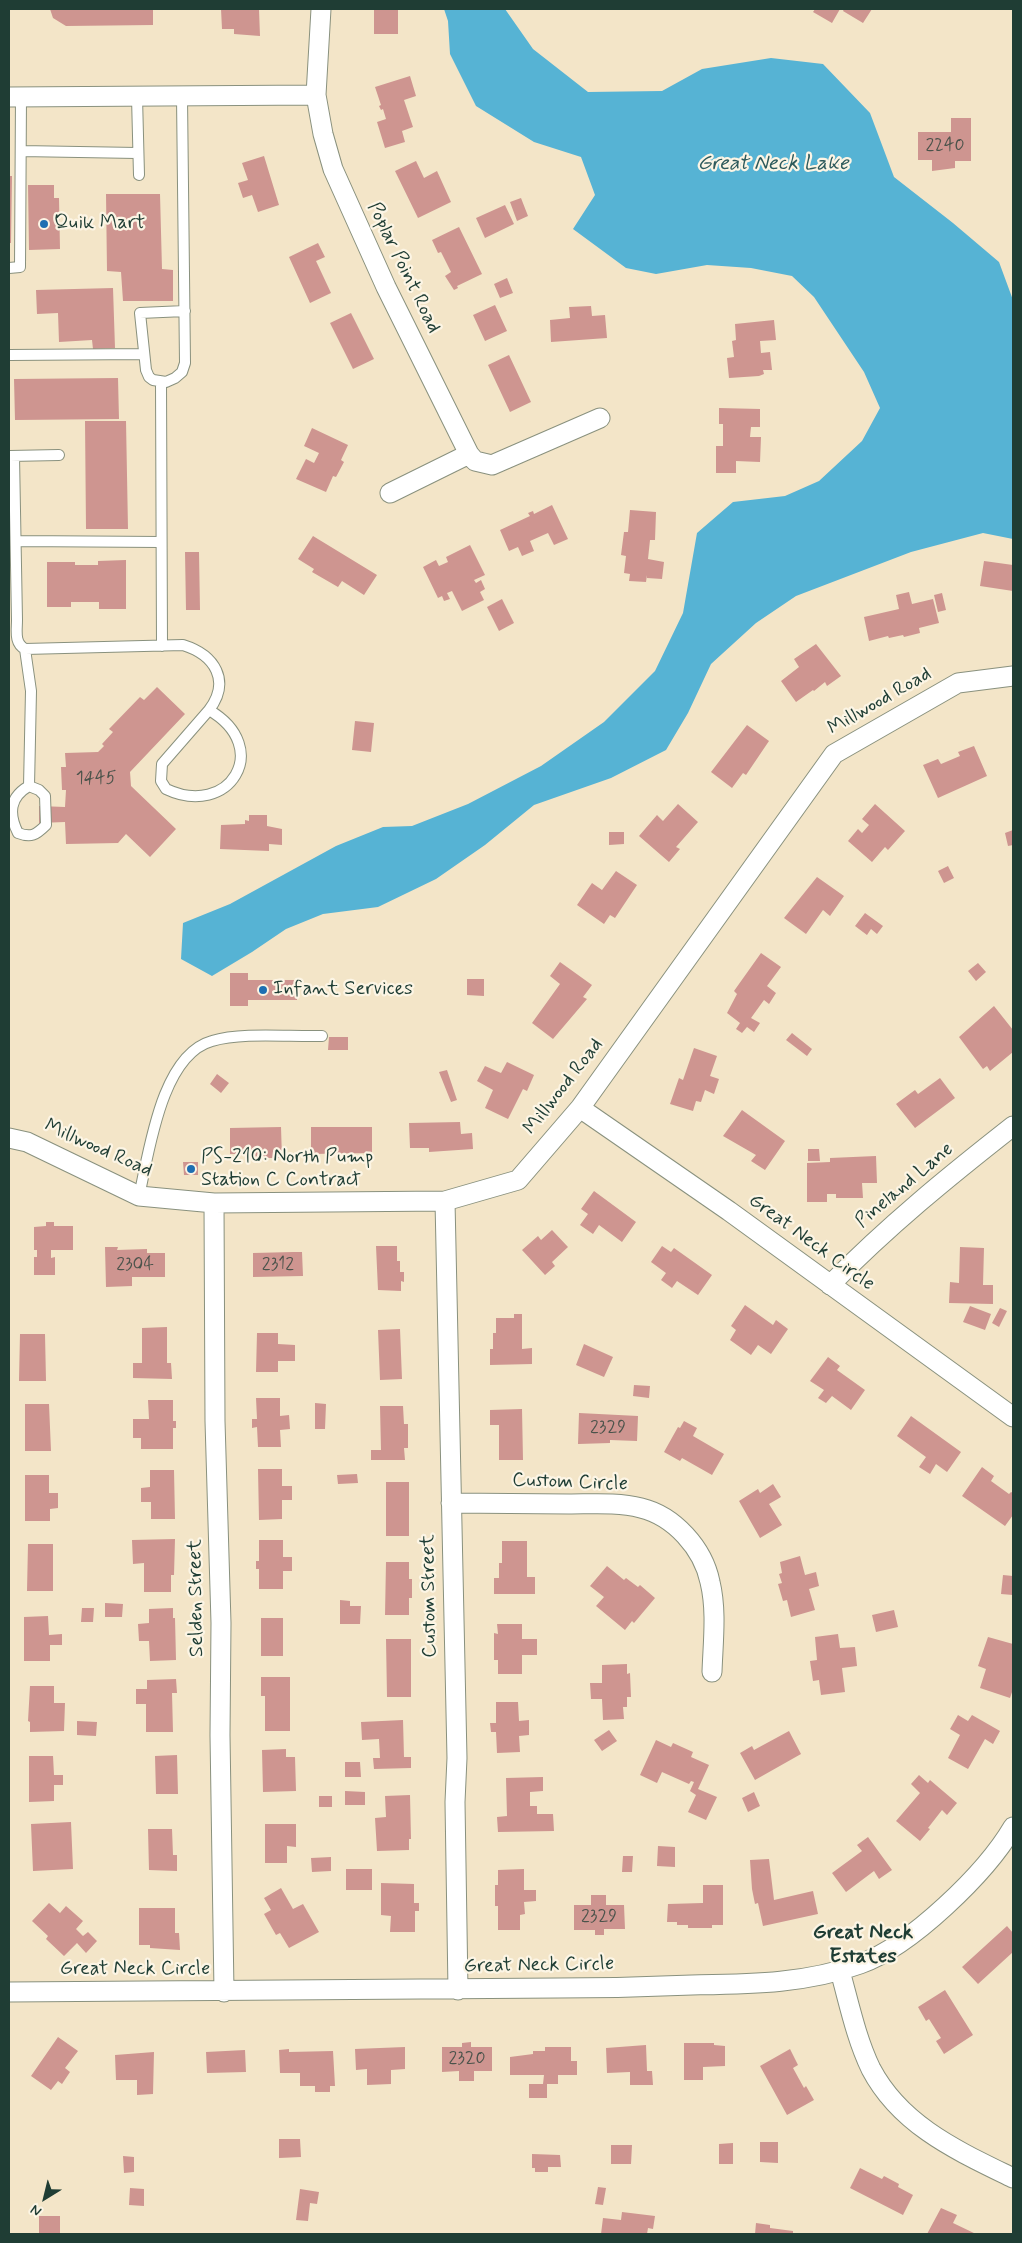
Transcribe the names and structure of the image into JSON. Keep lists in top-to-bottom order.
{
  "streets": {
    "street": [
      "Poplar Point Road",
      "Millwood Road",
      "Pineland Lane",
      "Great Neck Circle",
      "Custom Circle",
      "Custom Street",
      "Selden Street"
    ]
  },
  "crossings": [
    ["Millwood Road", "Great Neck Circle"],
    ["Millwood Road", "Custom Street"],
    ["Millwood Road", "Selden Street"],
    ["Pineland Lane", "Great Neck Circle"],
    ["Great Neck Circle", "Custom Street"],
    ["Great Neck Circle", "Selden Street"],
    ["Custom Circle", "Custom Street"]
  ],
  "districts": ["Great Neck Estates"],
  "water": ["Great Neck Lake"],
  "places": ["Quik Mart", "Infant Services", "PS-210: North Pump Station C Contract"],
  "house_numbers": [
    "2240",
    "1445",
    "2304",
    "2312",
    "2329",
    "2329",
    "2320"
  ],
  "north": "bottom left"
}
